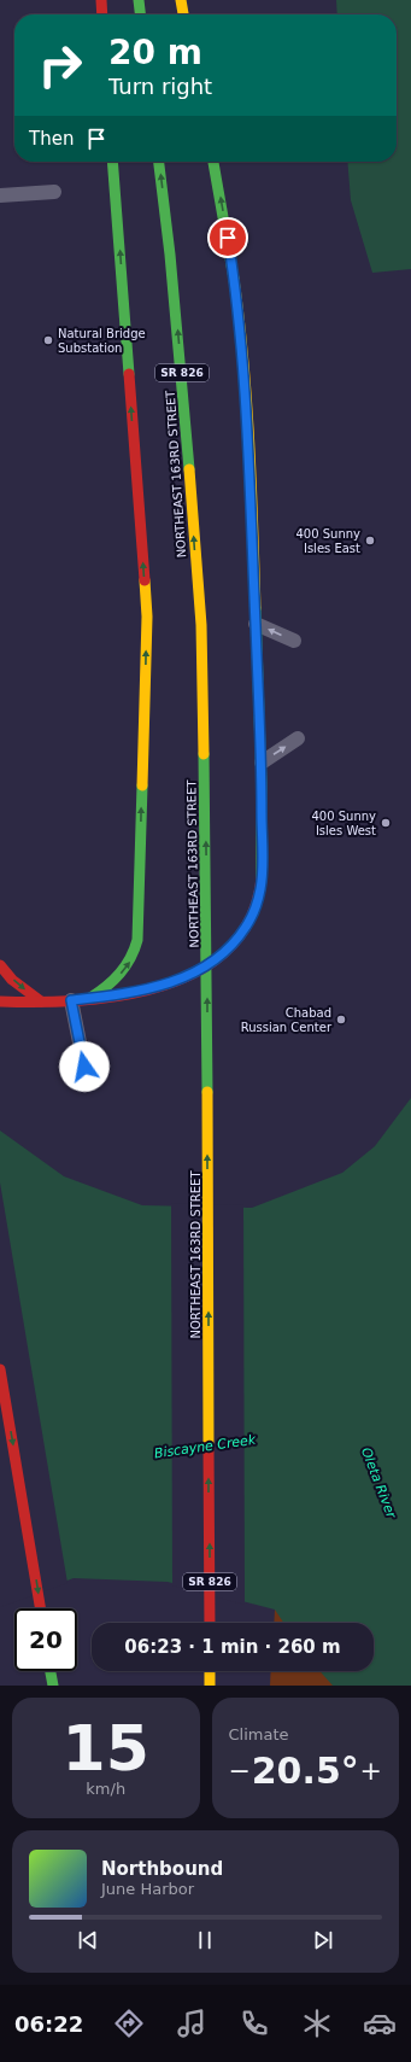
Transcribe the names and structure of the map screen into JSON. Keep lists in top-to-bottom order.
{
  "streets": {
    "main road": ["SR 826", "NORTHEAST 163RD STREET"]
  },
  "water": ["Biscayne Creek", "Oleta River"],
  "places": [
    "Natural Bridge Substation",
    "400 Sunny Isles East",
    "400 Sunny Isles West",
    "Chabad Russian Center"
  ],
  "page": {
    "turn": ["20 m", "Turn right"],
    "then": "Then",
    "limit": "20",
    "trip": "06:23 · 1 min · 260 m",
    "tile": [
      ["15", "km/h"],
      "Climate"
    ],
    "heat": ["−", "20.5°", "+"],
    "song": ["Northbound", "June Harbor"],
    "tabs": "06:22"
  }
}
